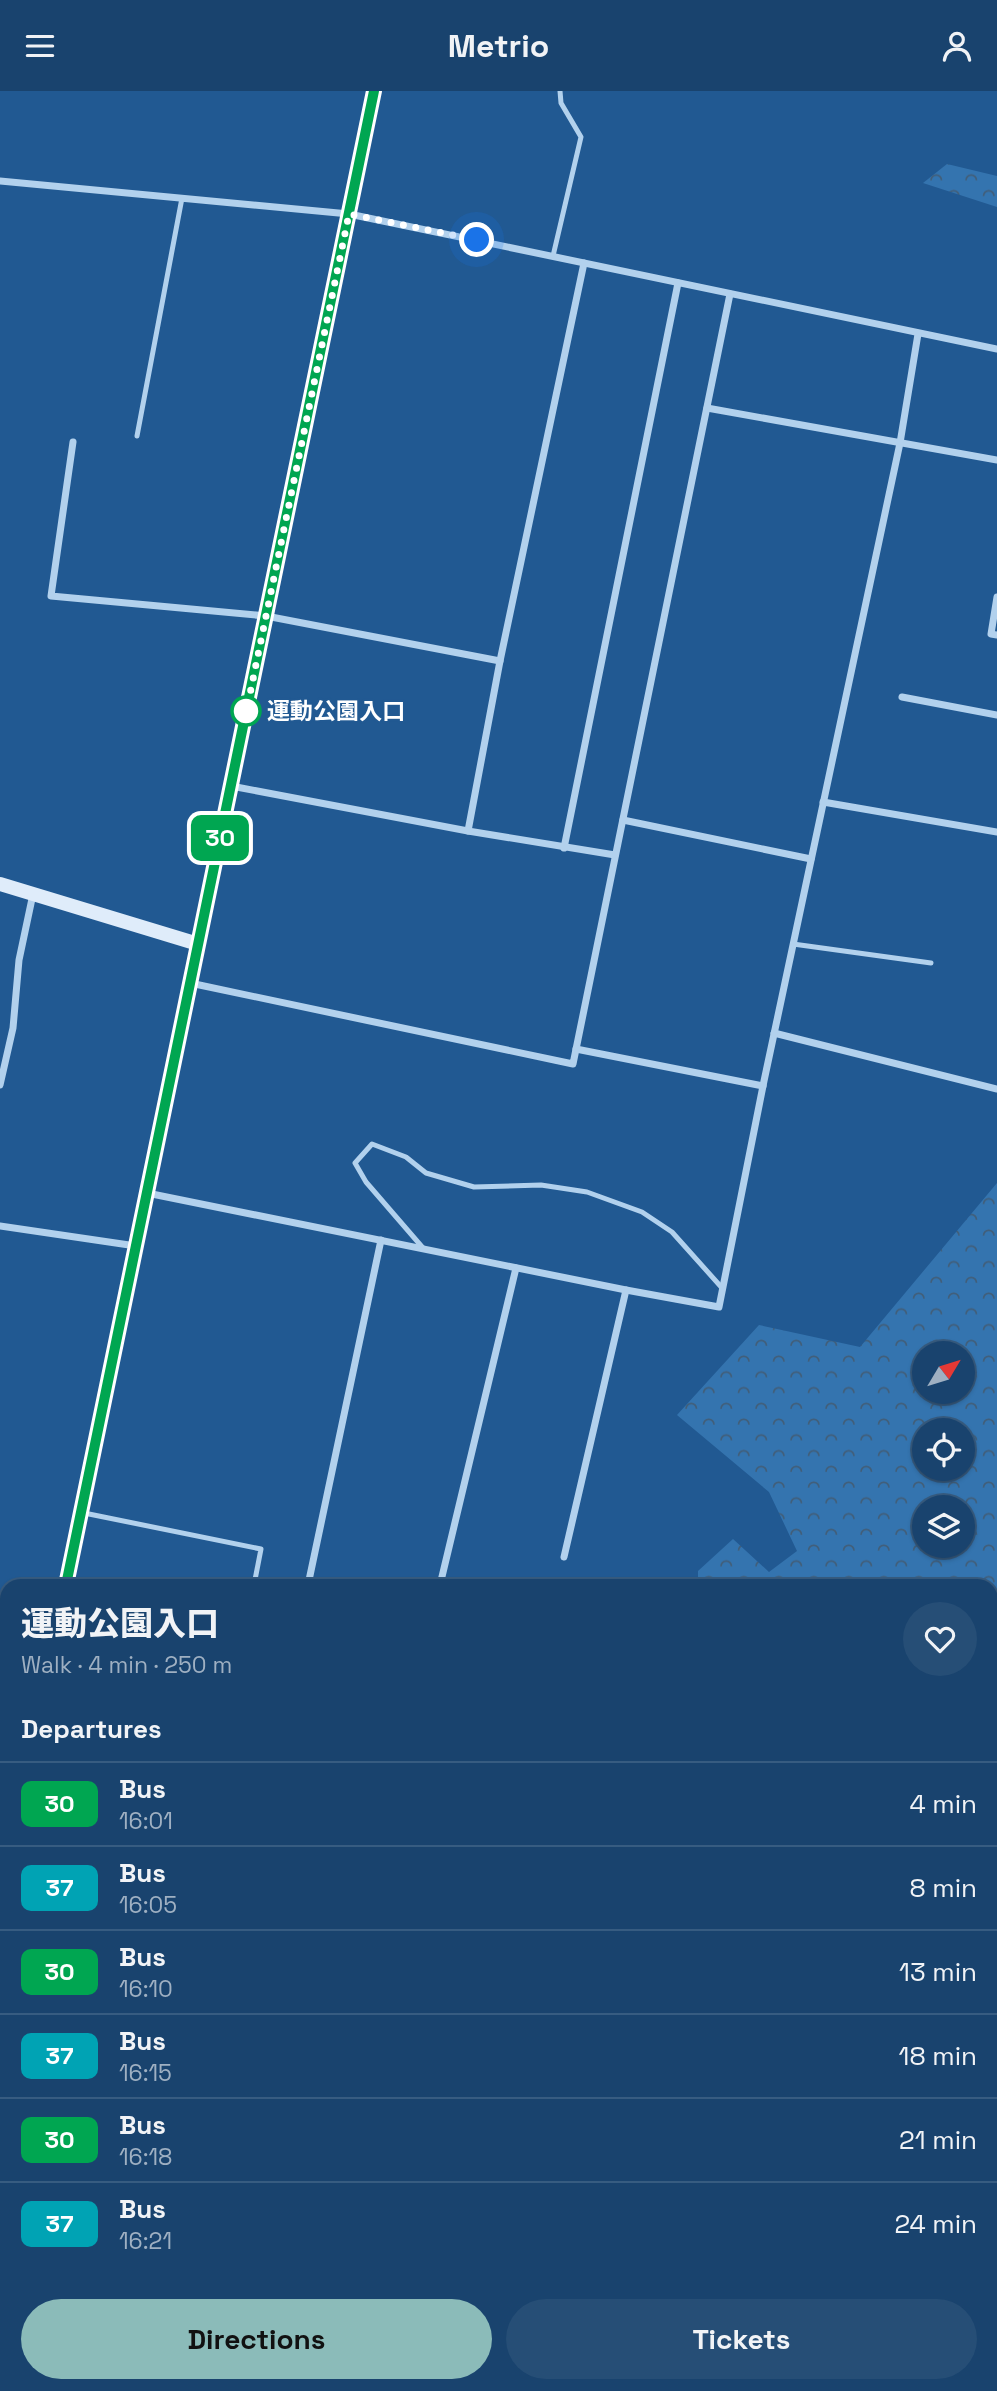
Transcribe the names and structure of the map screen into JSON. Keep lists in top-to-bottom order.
{
  "places": ["運動公園入口"],
  "lines": ["bus line 30"],
  "north": "top right",
  "page": {
    "header": "Metrio",
    "on_map": "30",
    "heading": [
      ["運動公園入口", "Walk · 4 min · 250 m"],
      "Departures"
    ],
    "list": [
      {
        "mark": "30",
        "name": "Bus",
        "note": "16:01",
        "value": "4 min"
      },
      {
        "mark": "37",
        "name": "Bus",
        "note": "16:05",
        "value": "8 min"
      },
      {
        "mark": "30",
        "name": "Bus",
        "note": "16:10",
        "value": "13 min"
      },
      {
        "mark": "37",
        "name": "Bus",
        "note": "16:15",
        "value": "18 min"
      },
      {
        "mark": "30",
        "name": "Bus",
        "note": "16:18",
        "value": "21 min"
      },
      {
        "mark": "37",
        "name": "Bus",
        "note": "16:21",
        "value": "24 min"
      }
    ],
    "buttons": ["Directions", "Tickets"]
  }
}
